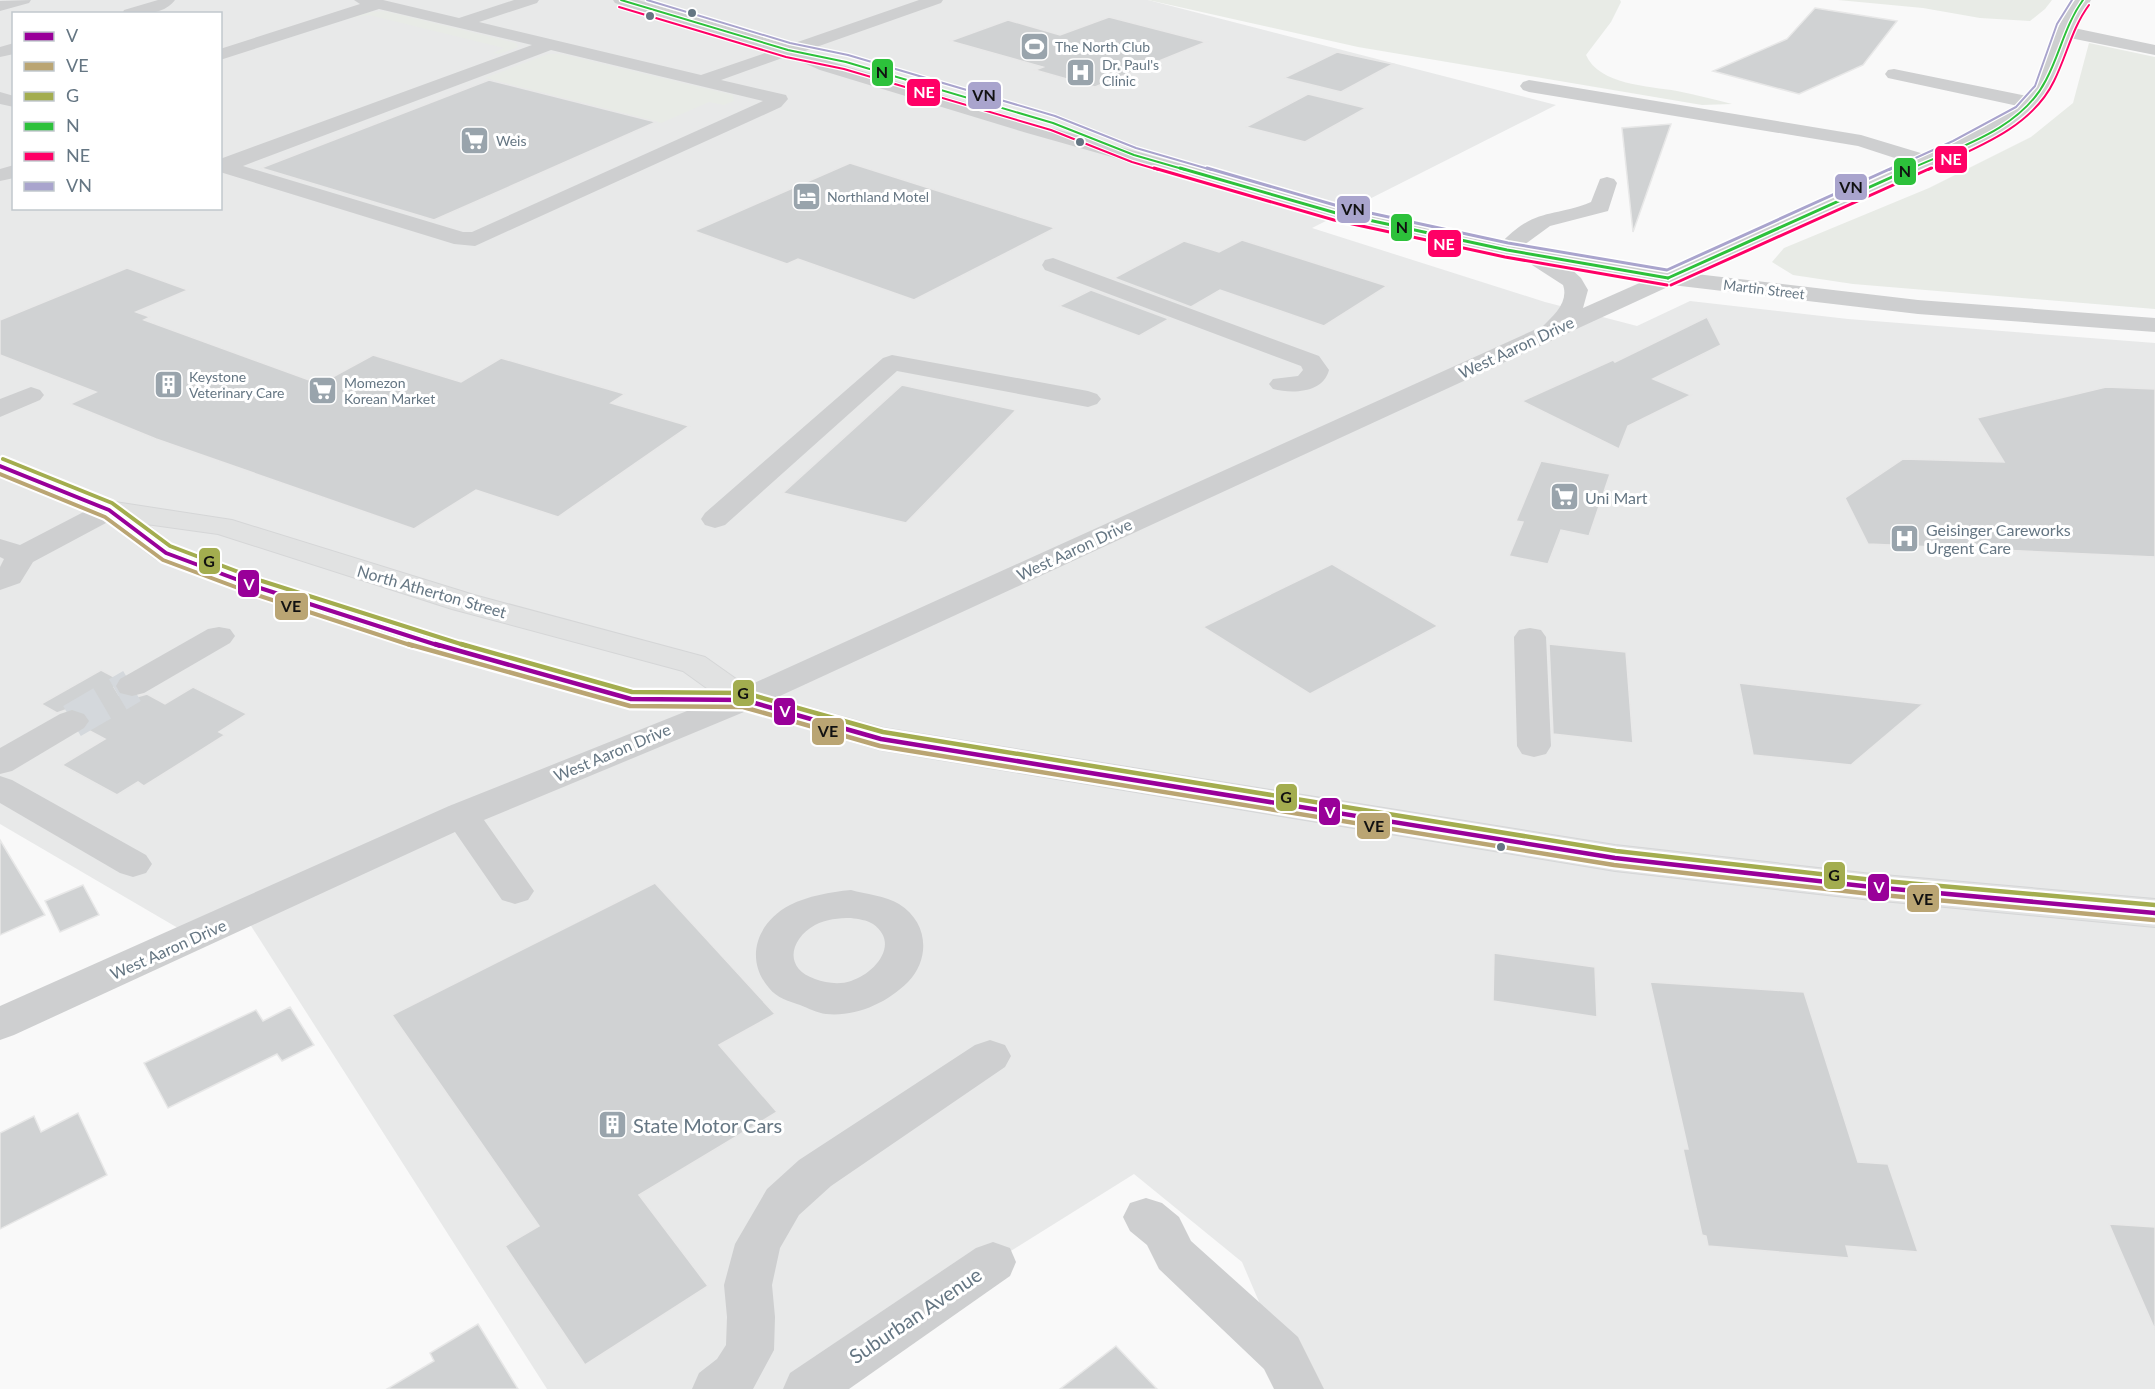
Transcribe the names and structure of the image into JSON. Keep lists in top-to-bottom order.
{
  "streets": {
    "main road": ["North Atherton Street"],
    "street": ["Martin Street", "West Aaron Drive", "Suburban Avenue"]
  },
  "crossings": [
    ["Martin Street", "West Aaron Drive"],
    ["West Aaron Drive", "North Atherton Street"]
  ],
  "places": {
    "sports": ["The North Club"],
    "hospital": ["Dr. Paul's Clinic", "Geisinger Careworks Urgent Care"],
    "supermarket": ["Weis", "Momezon Korean Market", "Uni Mart"],
    "hotel": ["Northland Motel"],
    "building": ["Keystone Veterinary Care", "State Motor Cars"]
  },
  "lines": [
    "transit line N",
    "transit line VN",
    "transit line NE",
    "transit line G",
    "transit line V",
    "transit line VE"
  ],
  "legend": [
    "V",
    "VE",
    "G",
    "N",
    "NE",
    "VN"
  ]
}
